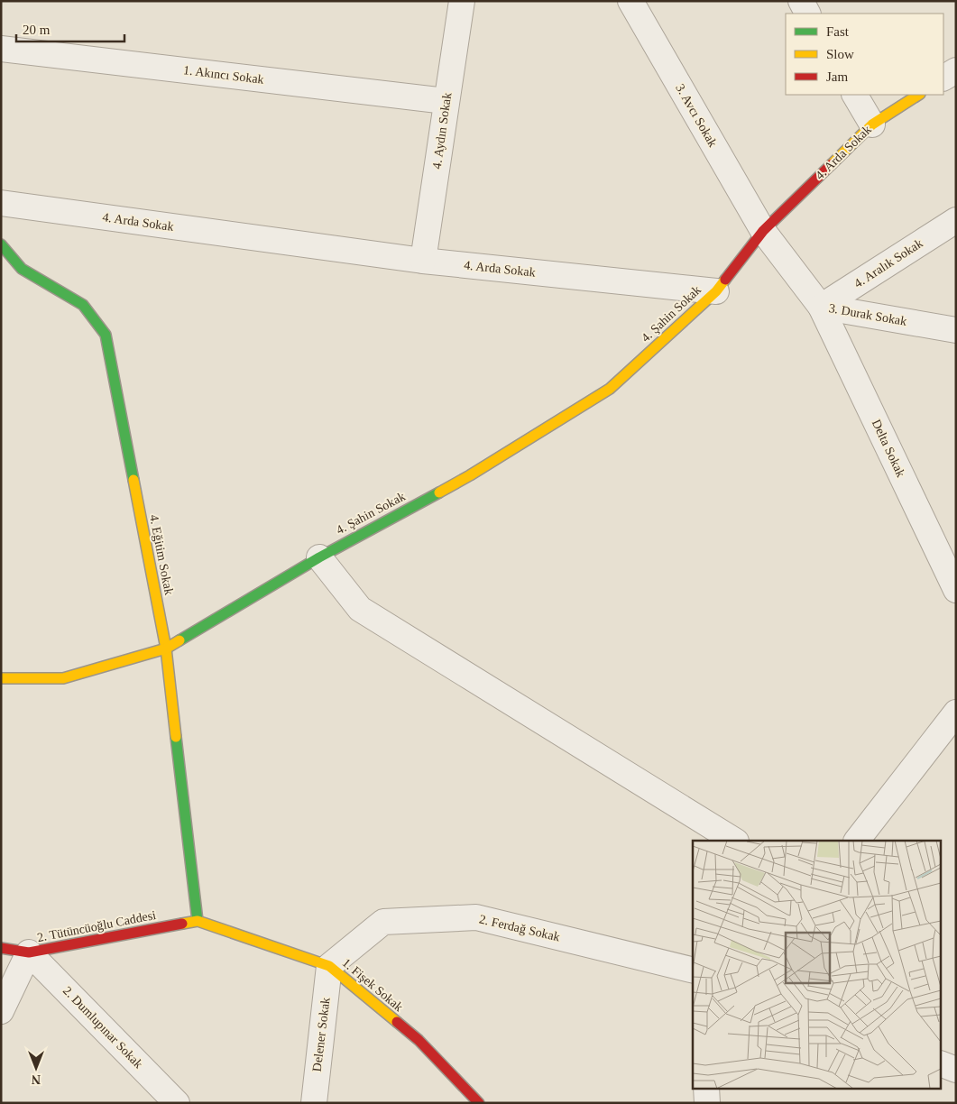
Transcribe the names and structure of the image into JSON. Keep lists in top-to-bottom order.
{
  "streets": {
    "street": [
      "1. Akıncı Sokak",
      "3. Avcı Sokak",
      "4. Aydın Sokak",
      "4. Arda Sokak",
      "4. Aralık Sokak",
      "4. Şahin Sokak",
      "3. Durak Sokak",
      "Delta Sokak",
      "4. Eğitim Sokak",
      "2. Tütüncüoğlu Caddesi",
      "2. Ferdağ Sokak",
      "1. Fişek Sokak",
      "2. Dumlupınar Sokak",
      "Delener Sokak"
    ]
  },
  "crossings": [
    ["1. Akıncı Sokak", "4. Aydın Sokak"],
    ["3. Avcı Sokak", "4. Arda Sokak"],
    ["3. Avcı Sokak", "3. Durak Sokak"],
    ["4. Aydın Sokak", "4. Arda Sokak"],
    ["4. Arda Sokak", "4. Şahin Sokak"],
    ["4. Arda Sokak", "3. Durak Sokak"],
    ["4. Aralık Sokak", "3. Durak Sokak"],
    ["4. Aralık Sokak", "Delta Sokak"],
    ["4. Şahin Sokak", "4. Eğitim Sokak"],
    ["3. Durak Sokak", "Delta Sokak"],
    ["4. Eğitim Sokak", "2. Tütüncüoğlu Caddesi"],
    ["4. Eğitim Sokak", "1. Fişek Sokak"],
    ["2. Tütüncüoğlu Caddesi", "1. Fişek Sokak"],
    ["2. Tütüncüoğlu Caddesi", "2. Dumlupınar Sokak"],
    ["2. Ferdağ Sokak", "1. Fişek Sokak"],
    ["2. Ferdağ Sokak", "Delener Sokak"],
    ["1. Fişek Sokak", "Delener Sokak"]
  ],
  "legend": ["Fast", "Slow", "Jam"],
  "scale_bar": "20 m",
  "north": "bottom"
}
